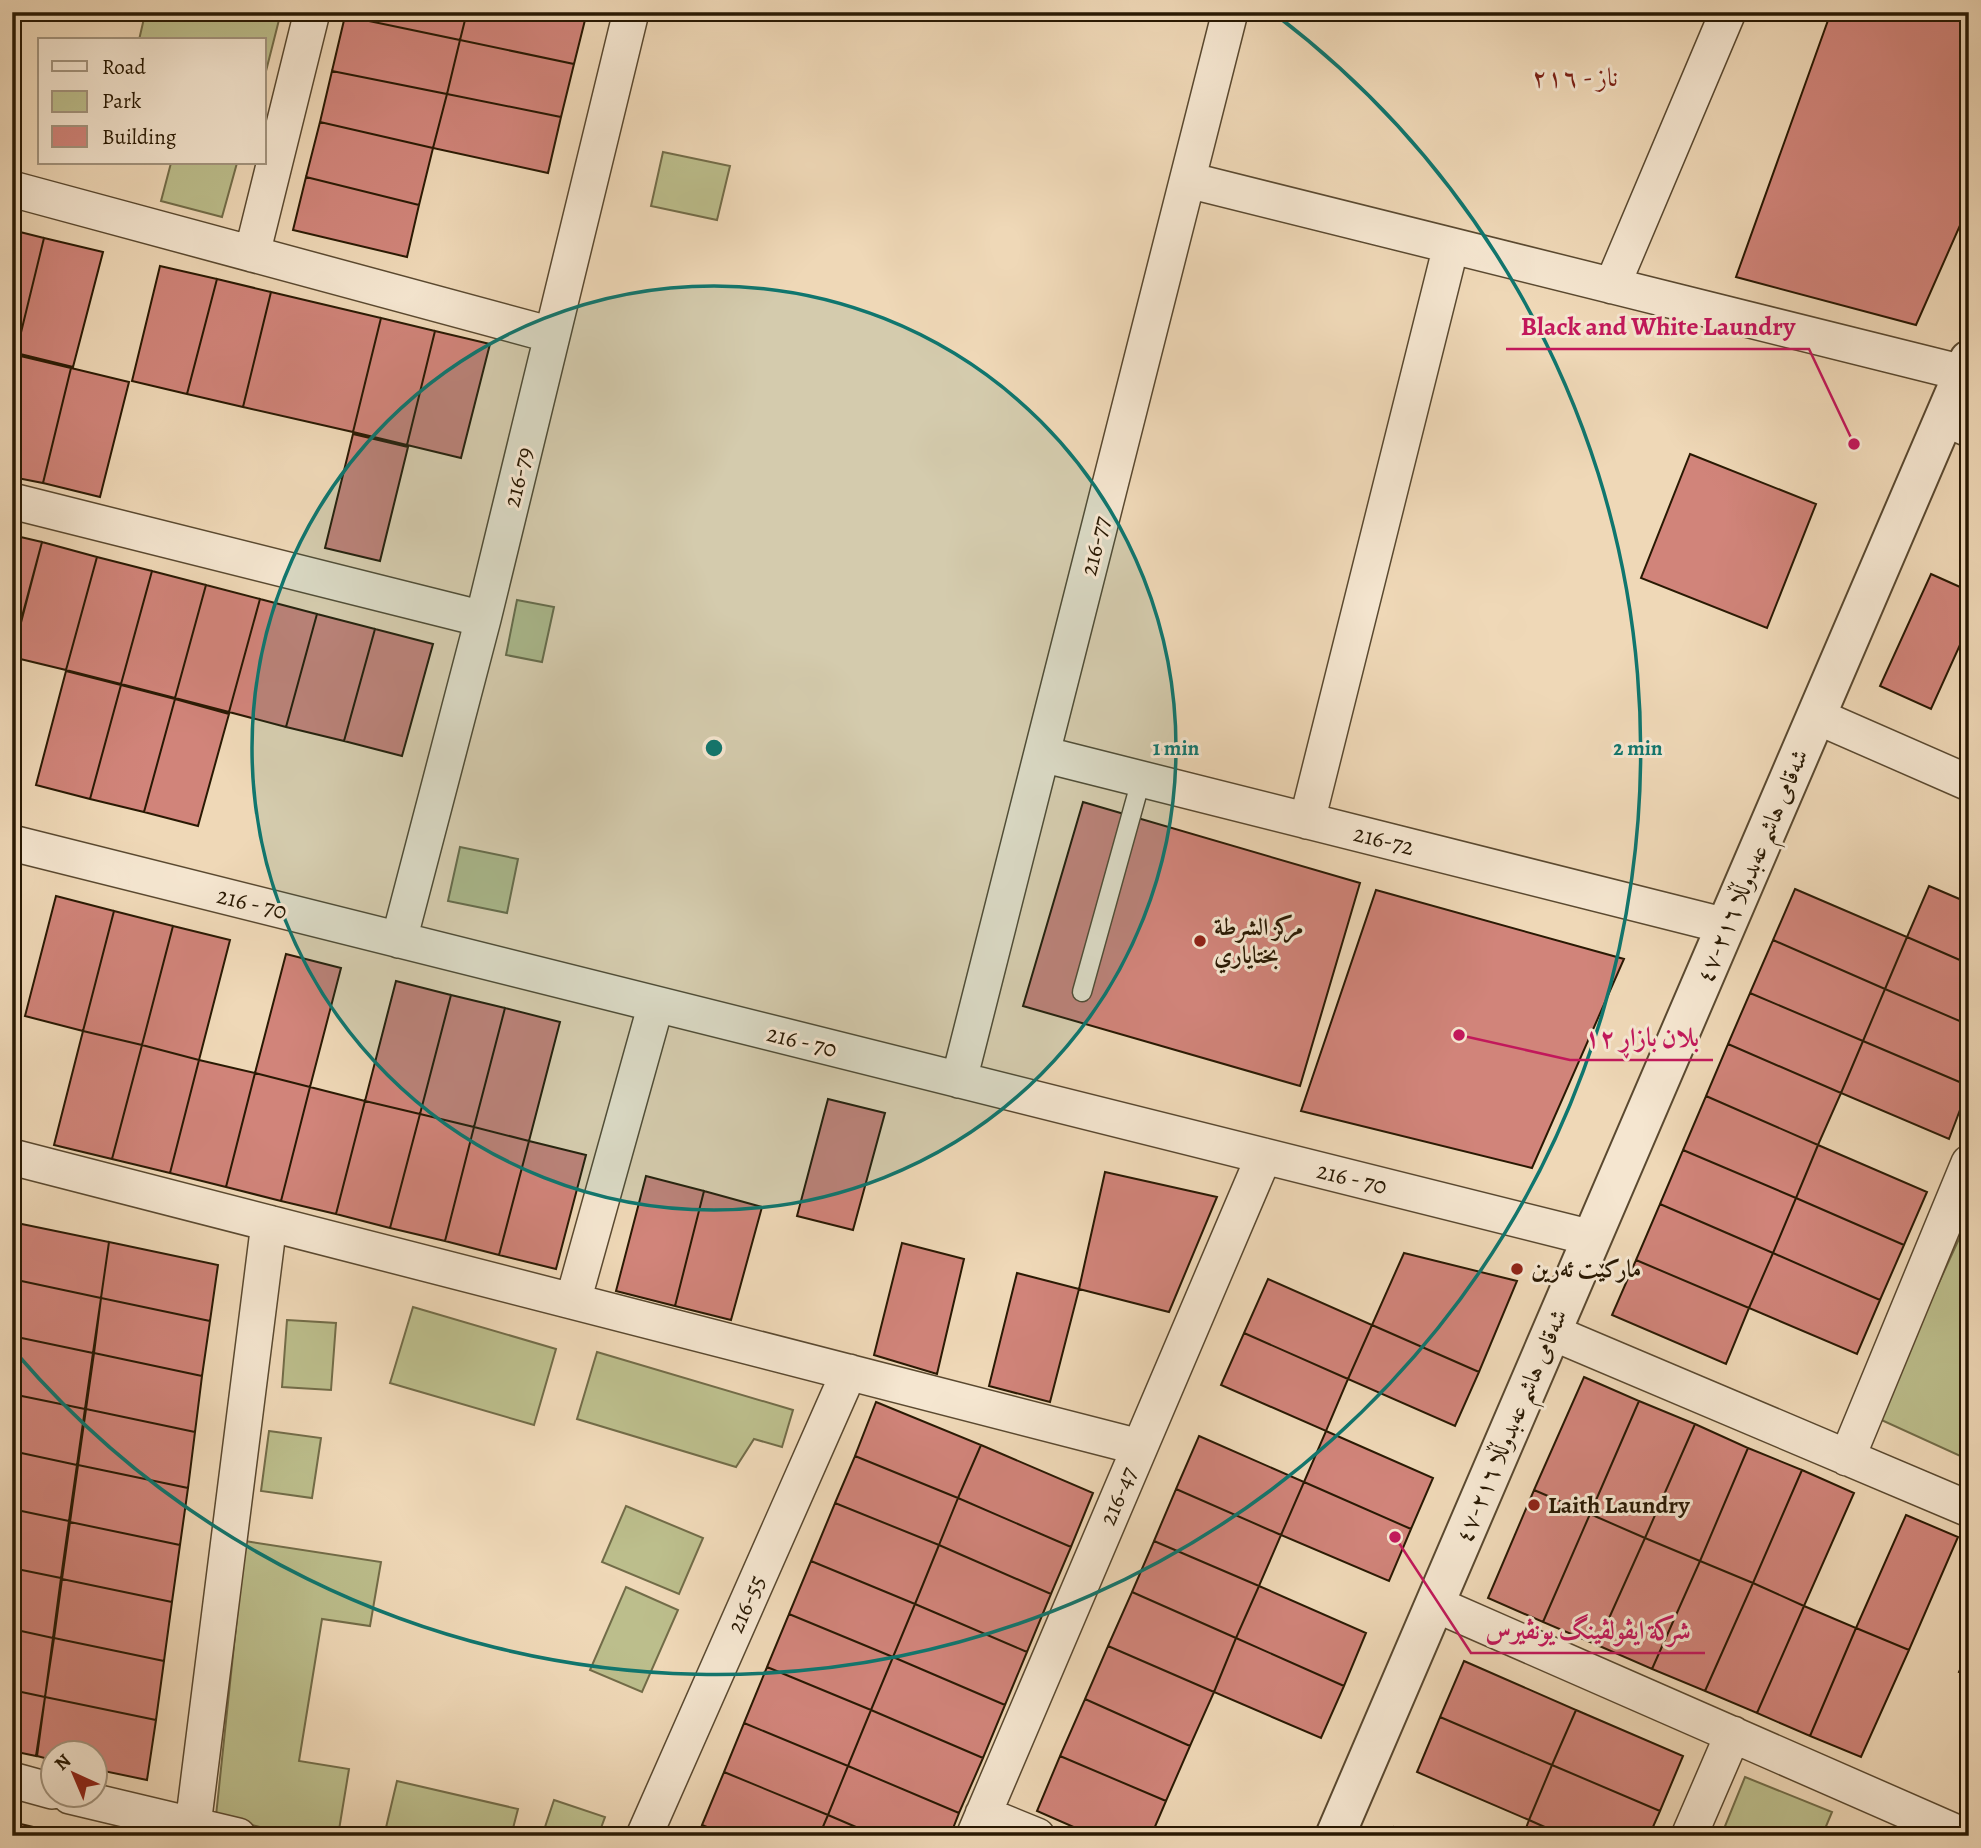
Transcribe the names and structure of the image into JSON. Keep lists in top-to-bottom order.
{
  "streets": {
    "street": [
      "216-79",
      "216-77",
      "216-72",
      "شەقامی هاشم عەبدوڵڵا ٢١٦-٤٧",
      "216 - 70",
      "216-47",
      "216-55"
    ]
  },
  "crossings": [
    ["216-79", "216 - 70"],
    ["216-77", "216-72"],
    ["216-77", "216 - 70"],
    ["216-72", "شەقامی هاشم عەبدوڵڵا ٢١٦-٤٧"],
    ["شەقامی هاشم عەبدوڵڵا ٢١٦-٤٧", "216 - 70"],
    ["216 - 70", "216-47"]
  ],
  "districts": ["ناز - ٢١٦"],
  "places": [
    "Black and White Laundry",
    "مركز الشرطة بختاياري",
    "بلان بازاڕ ١٢",
    "مارکێت ئەرین",
    "Laith Laundry",
    "شركة ايڤولڤينگ يونڤيرس"
  ],
  "legend": ["Road", "Park", "Building"],
  "north": "top left",
  "rings": ["1 min", "2 min"]
}
